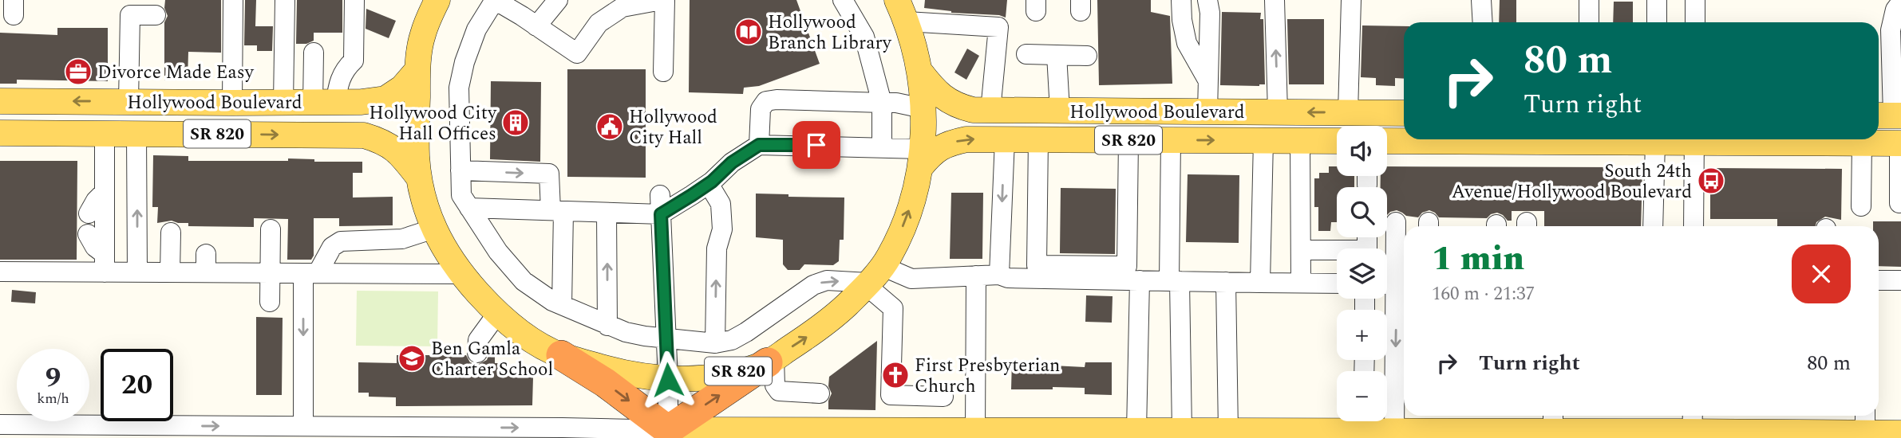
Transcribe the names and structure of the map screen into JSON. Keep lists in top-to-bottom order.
{
  "streets": {
    "main road": ["Hollywood Boulevard", "SR 820"]
  },
  "crossings": [
    ["Hollywood Boulevard", "SR 820"]
  ],
  "places": {
    "library": ["Hollywood Branch Library"],
    "office": ["Divorce Made Easy"],
    "building": ["Hollywood City Hall Offices"],
    "public building": ["Hollywood City Hall"],
    "bus stop": ["South 24th Avenue/Hollywood Boulevard"],
    "school or university": ["Ben Gamla Charter School"],
    "church": ["First Presbyterian Church"]
  },
  "page": {
    "turn": ["80 m", "Turn right"],
    "map_buttons": ["+", "−"],
    "heading": ["1 min", "160 m · 21:37"],
    "list": [
      {
        "name": "Turn right",
        "value": "80 m"
      }
    ],
    "speed": "9 km/h",
    "limit": "20"
  }
}
